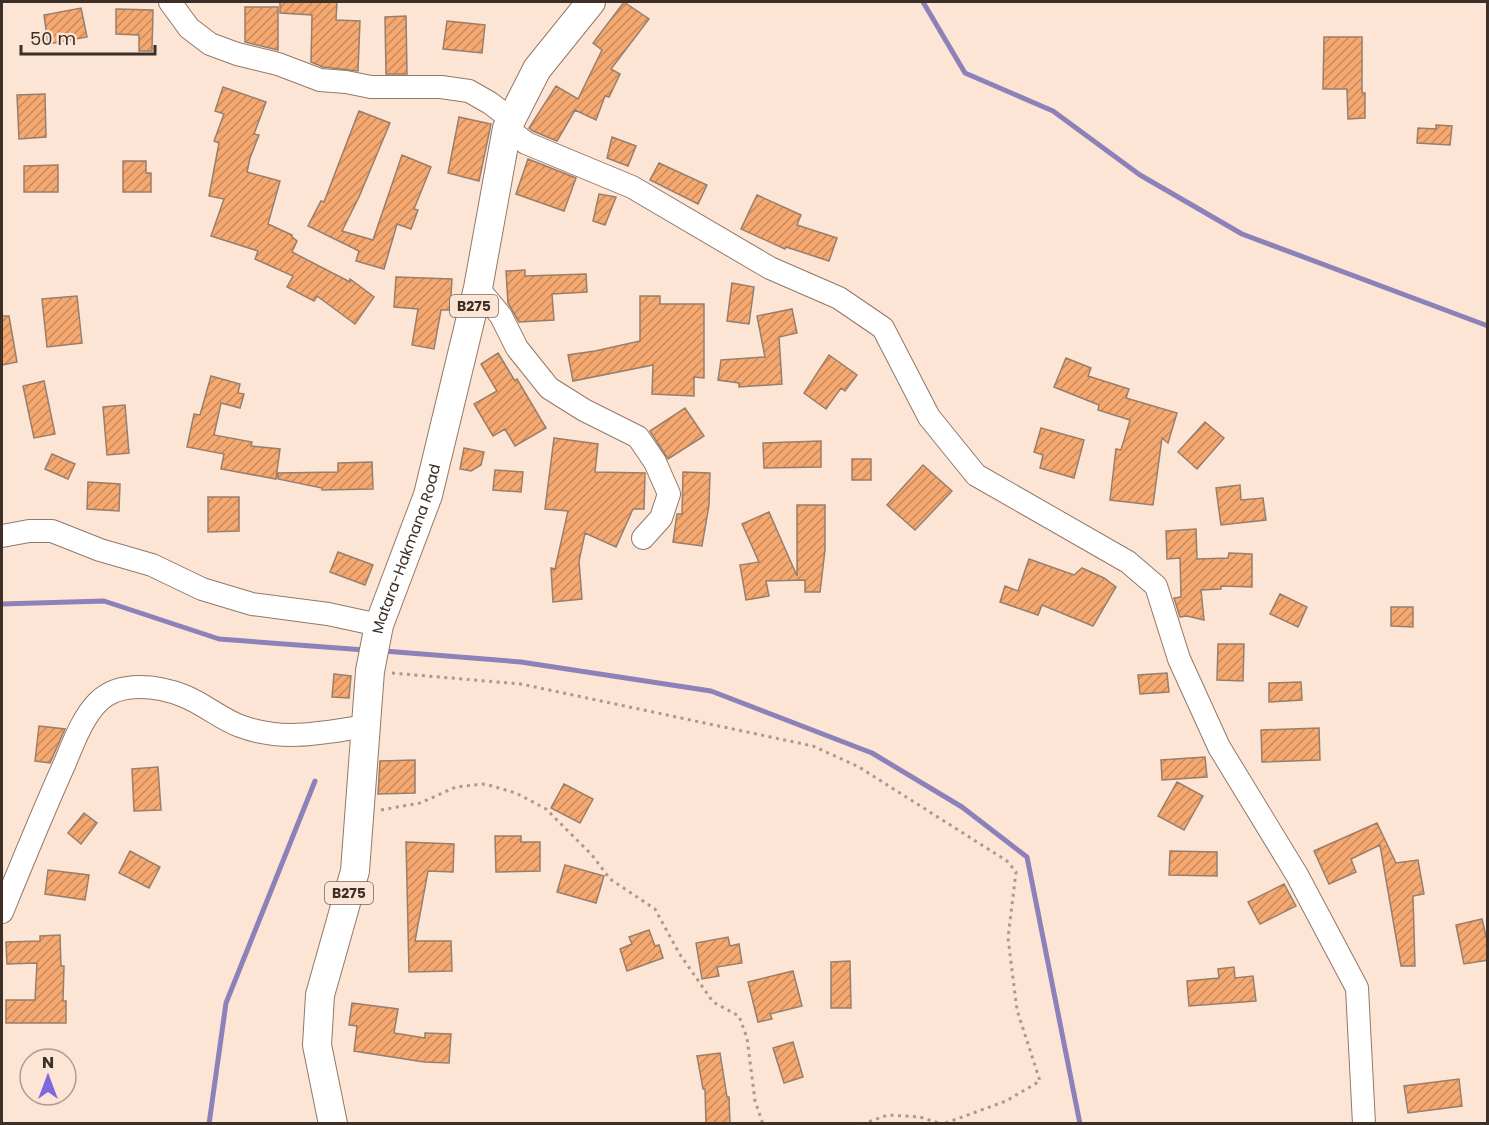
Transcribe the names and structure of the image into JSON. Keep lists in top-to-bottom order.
{
  "streets": {
    "main road": ["B275", "Matara-Hakmana Road"]
  },
  "scale_bar": "50 m",
  "north": "top"
}
